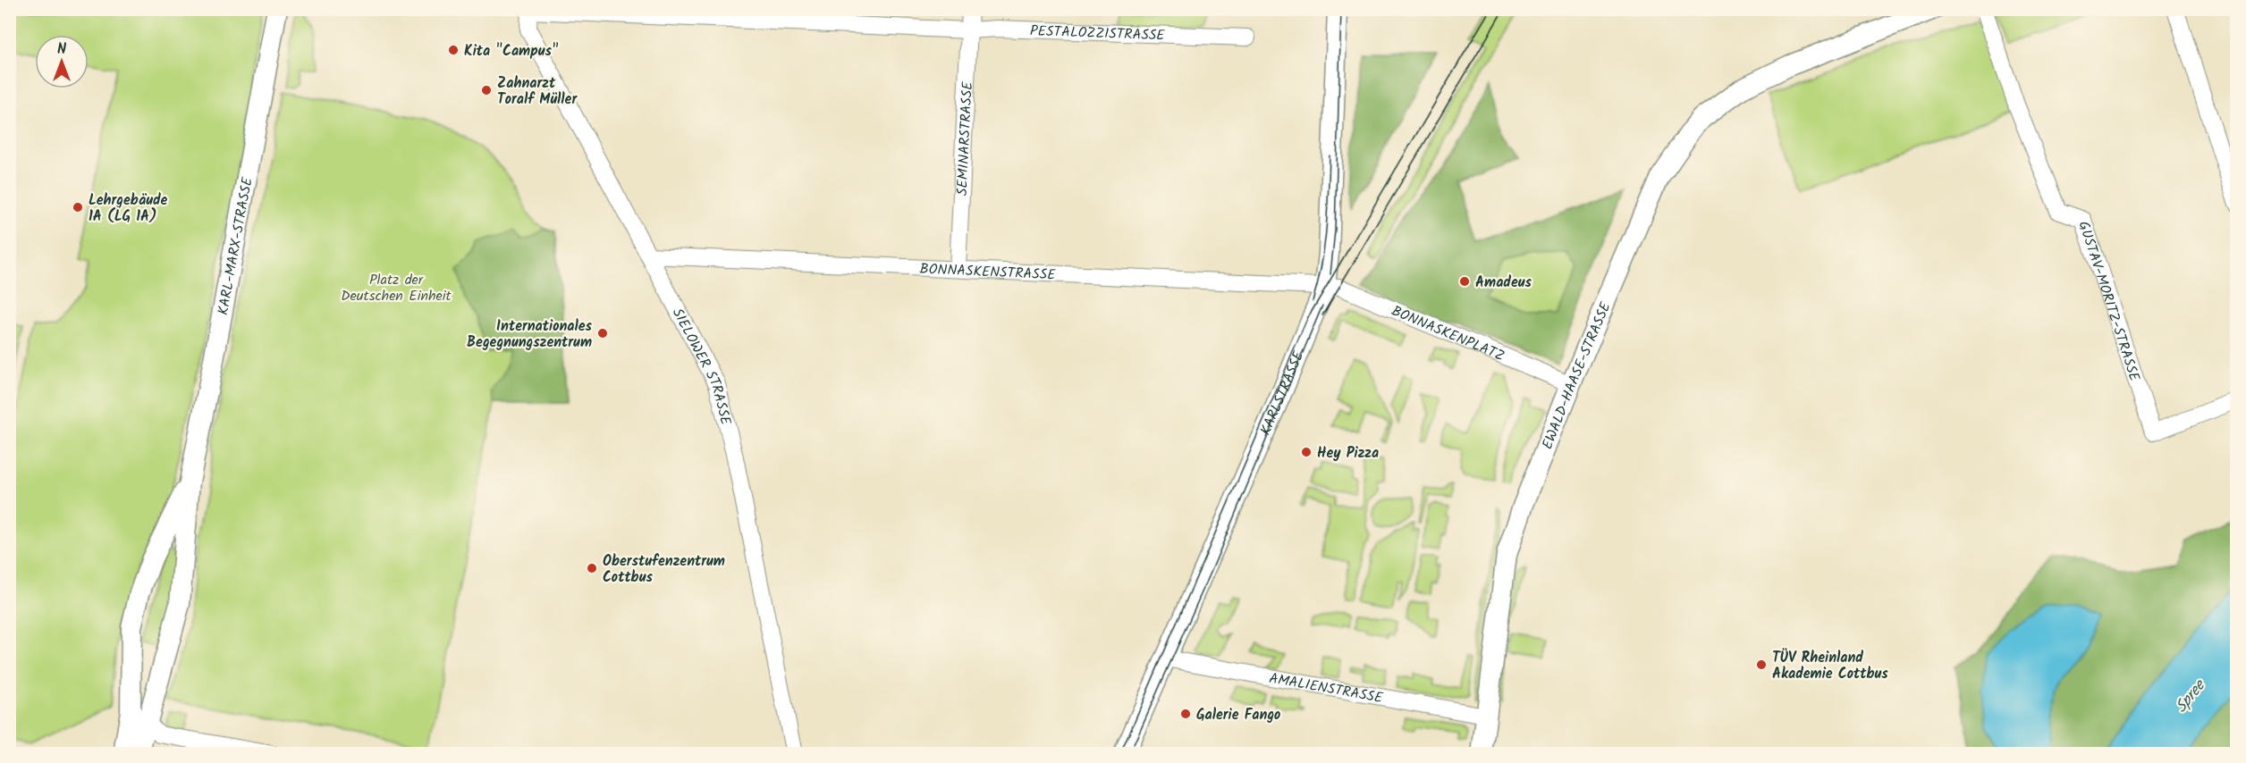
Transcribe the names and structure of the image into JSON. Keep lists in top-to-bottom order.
{
  "streets": {
    "street": [
      "PESTALOZZISTRASSE",
      "SEMINARSTRASSE",
      "KARL-MARX-STRASSE",
      "BONNASKENSTRASSE",
      "GUSTAV-MORITZ-STRASSE",
      "BONNASKENPLATZ",
      "SIELOWER STRASSE",
      "EWALD-HAASE-STRASSE",
      "KARLSTRASSE",
      "AMALIENSTRASSE"
    ]
  },
  "crossings": [
    ["PESTALOZZISTRASSE", "SEMINARSTRASSE"],
    ["PESTALOZZISTRASSE", "SIELOWER STRASSE"],
    ["SEMINARSTRASSE", "BONNASKENSTRASSE"],
    ["BONNASKENSTRASSE", "BONNASKENPLATZ"],
    ["BONNASKENSTRASSE", "SIELOWER STRASSE"],
    ["BONNASKENSTRASSE", "KARLSTRASSE"],
    ["BONNASKENPLATZ", "EWALD-HAASE-STRASSE"],
    ["BONNASKENPLATZ", "KARLSTRASSE"],
    ["EWALD-HAASE-STRASSE", "AMALIENSTRASSE"],
    ["KARLSTRASSE", "AMALIENSTRASSE"]
  ],
  "water": ["Spree"],
  "parks": ["Platz der Deutschen Einheit"],
  "places": [
    "Kita \"Campus\"",
    "Zahnarzt Toralf Müller",
    "Lehrgebäude 1A (LG 1A)",
    "Amadeus",
    "Internationales Begegnungszentrum",
    "Hey Pizza",
    "Oberstufenzentrum Cottbus",
    "TÜV Rheinland Akademie Cottbus",
    "Galerie Fango"
  ],
  "north": "top"
}
